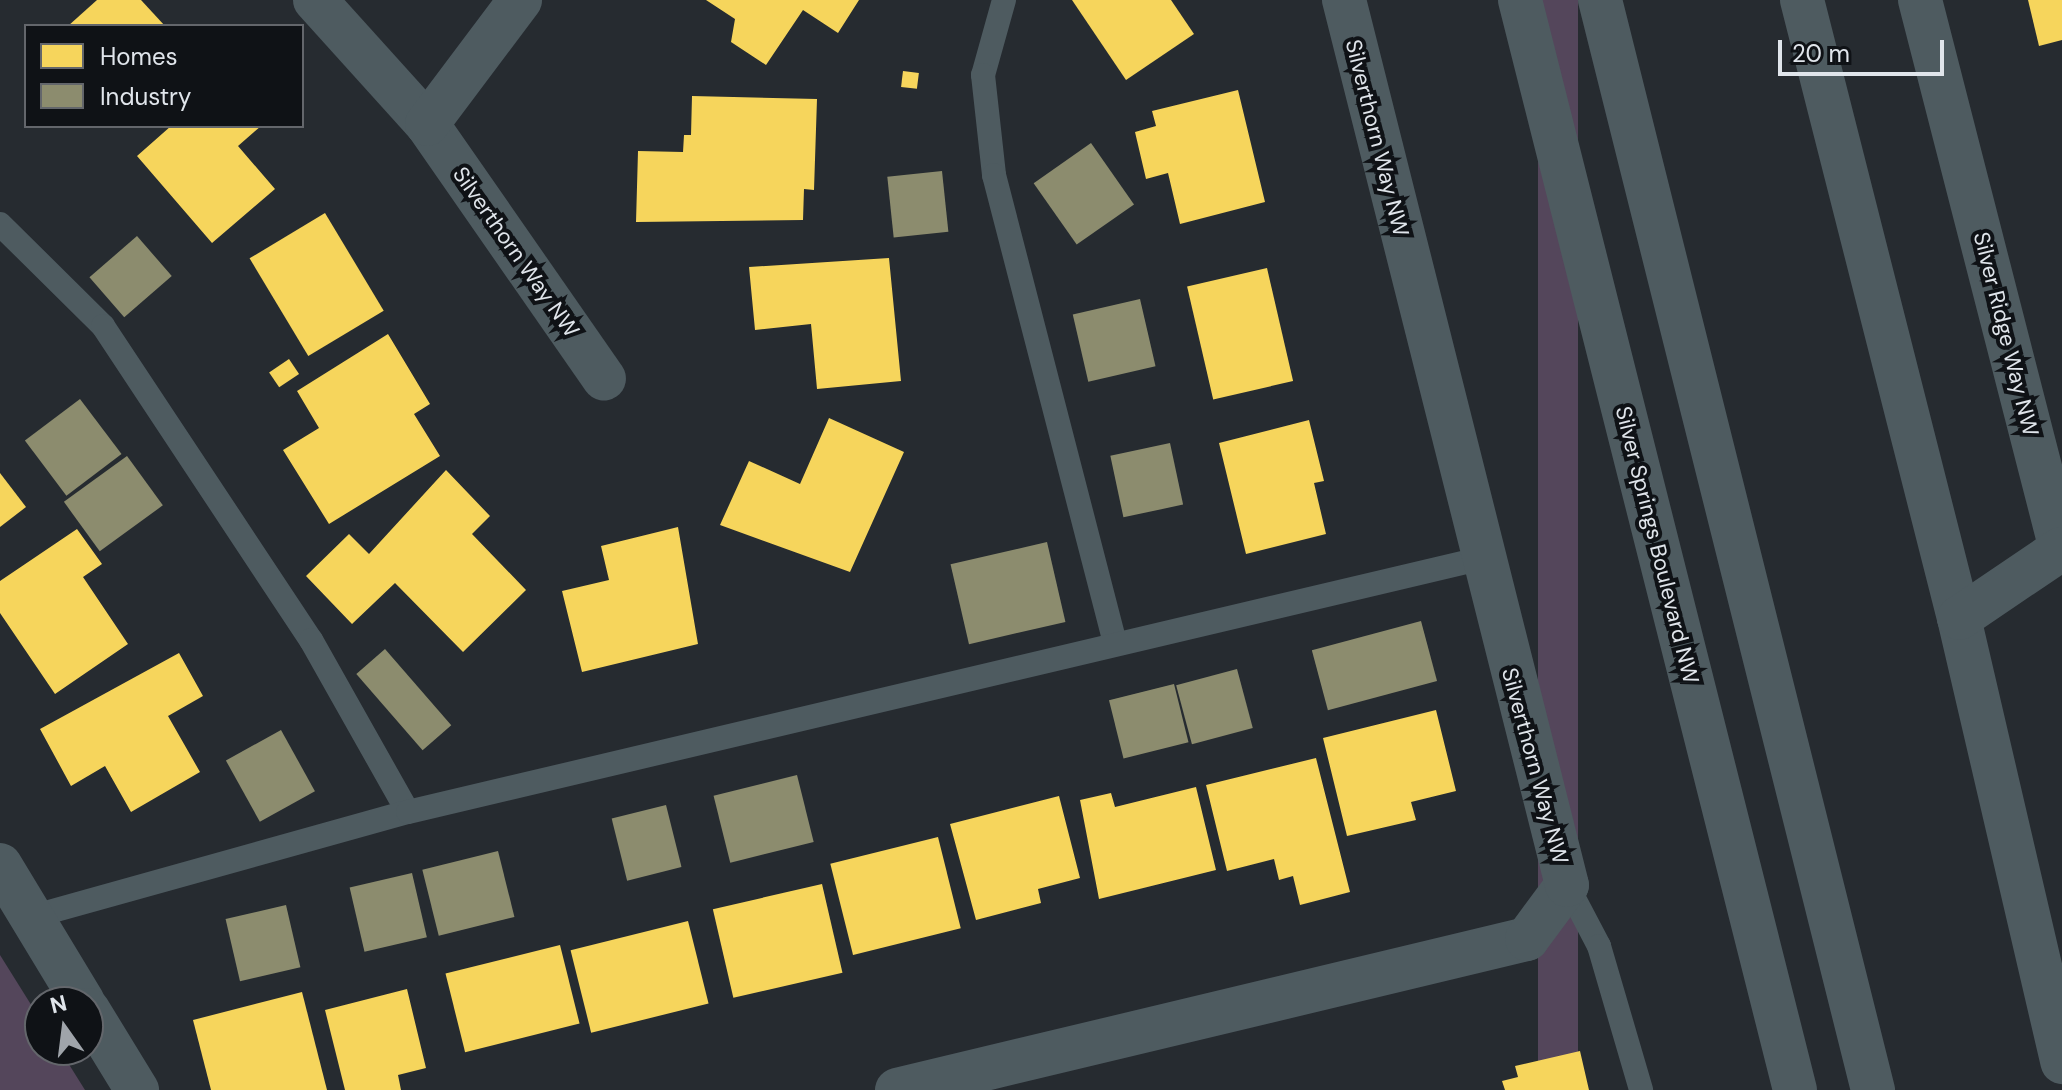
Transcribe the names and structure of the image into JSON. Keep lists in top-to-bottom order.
{
  "streets": {
    "street": ["Silverthorn Way NW", "Silver Ridge Way NW", "Silver Springs Boulevard NW"]
  },
  "legend": ["Homes", "Industry"],
  "scale_bar": "20 m",
  "north": "top"
}
